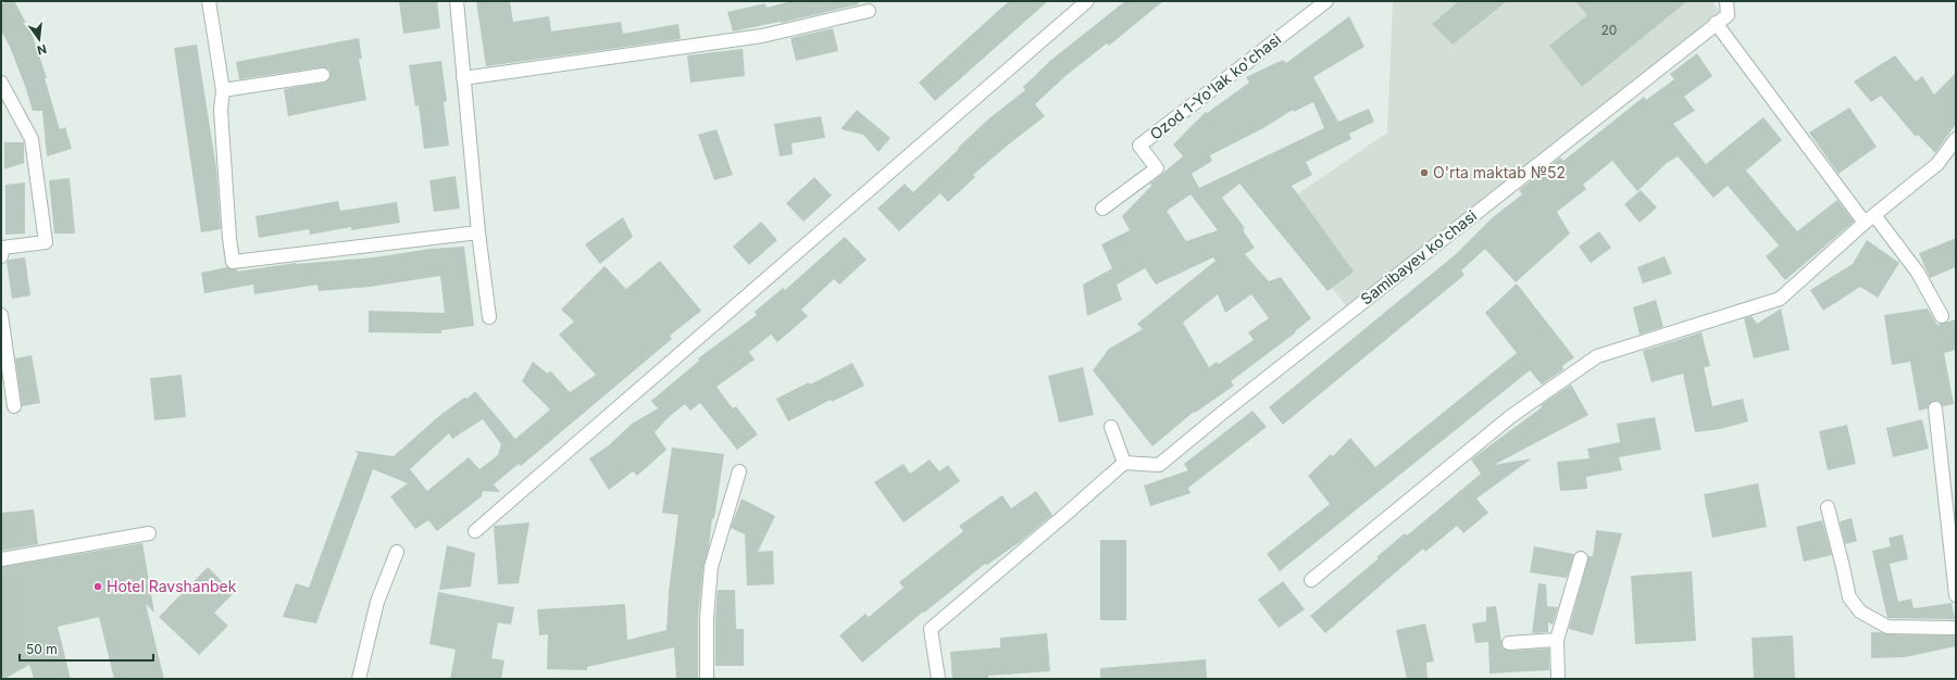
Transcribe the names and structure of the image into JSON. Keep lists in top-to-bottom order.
{
  "streets": {
    "street": ["Ozod 1-Yo'lak ko'chasi", "Samibayev ko'chasi"]
  },
  "places": ["O'rta maktab №52", "Hotel Ravshanbek"],
  "house_numbers": ["20"],
  "scale_bar": "50 m",
  "north": "bottom"
}
